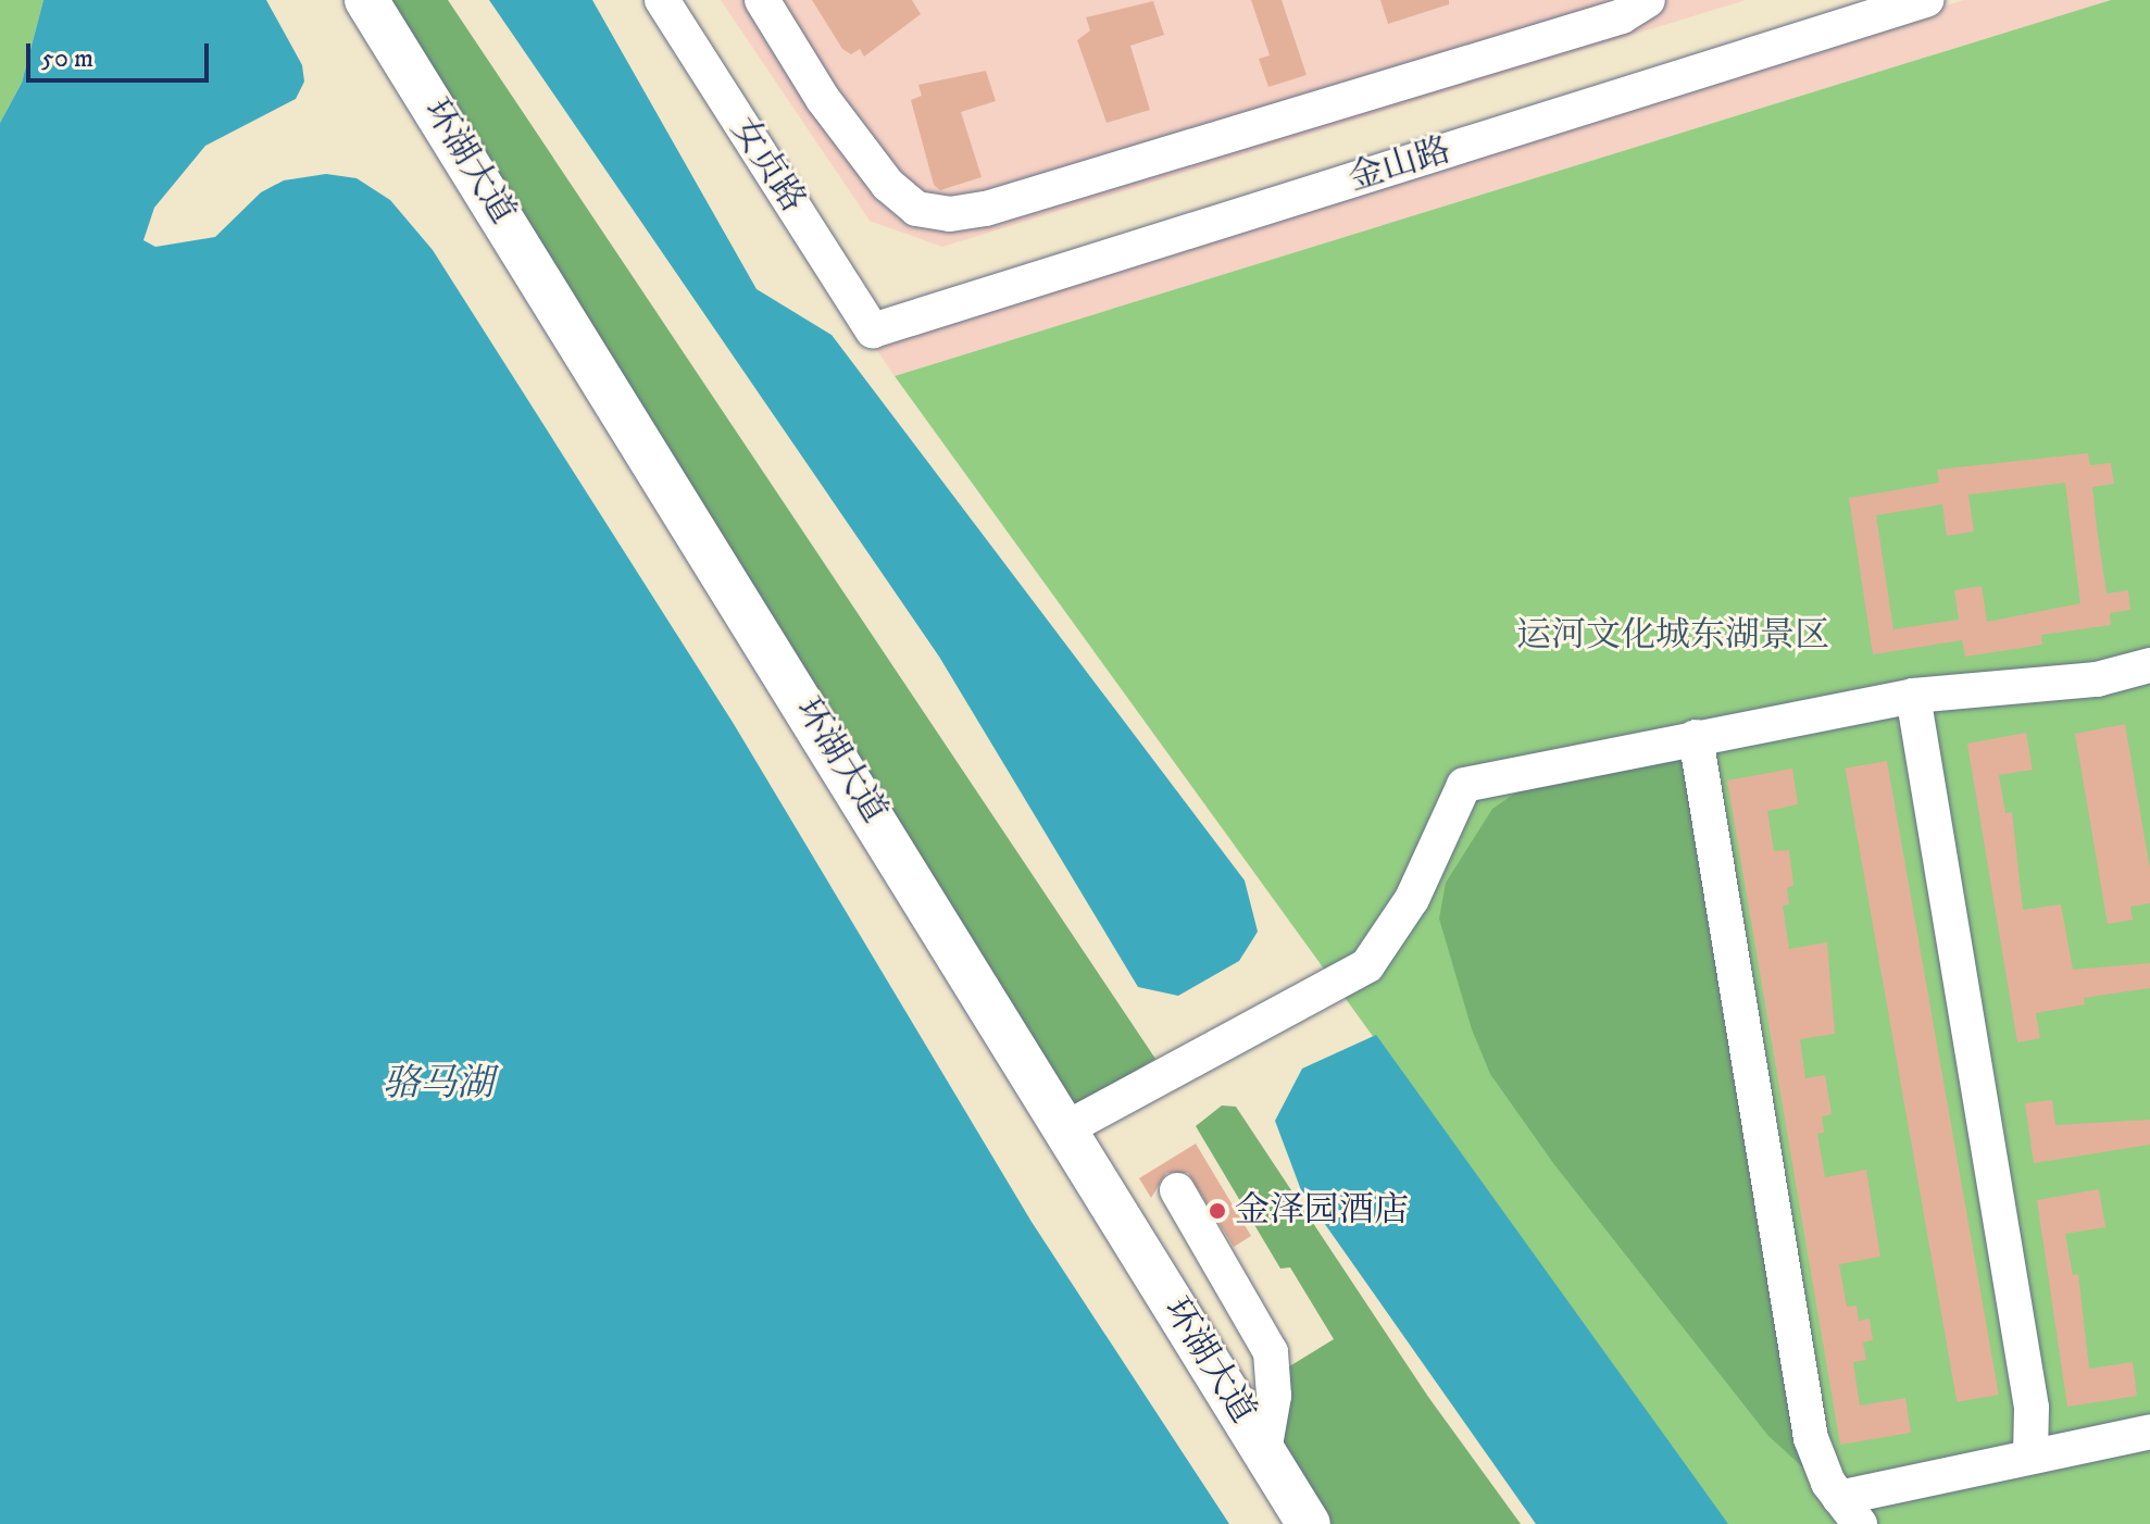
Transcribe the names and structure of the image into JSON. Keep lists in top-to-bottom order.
{
  "streets": {
    "main road": ["环湖大道"],
    "street": ["女贞路", "金山路"]
  },
  "crossings": [
    ["女贞路", "金山路"]
  ],
  "water": ["骆马湖"],
  "parks": ["运河文化城东湖景区"],
  "places": ["金泽园酒店"],
  "scale_bar": "50 m"
}
